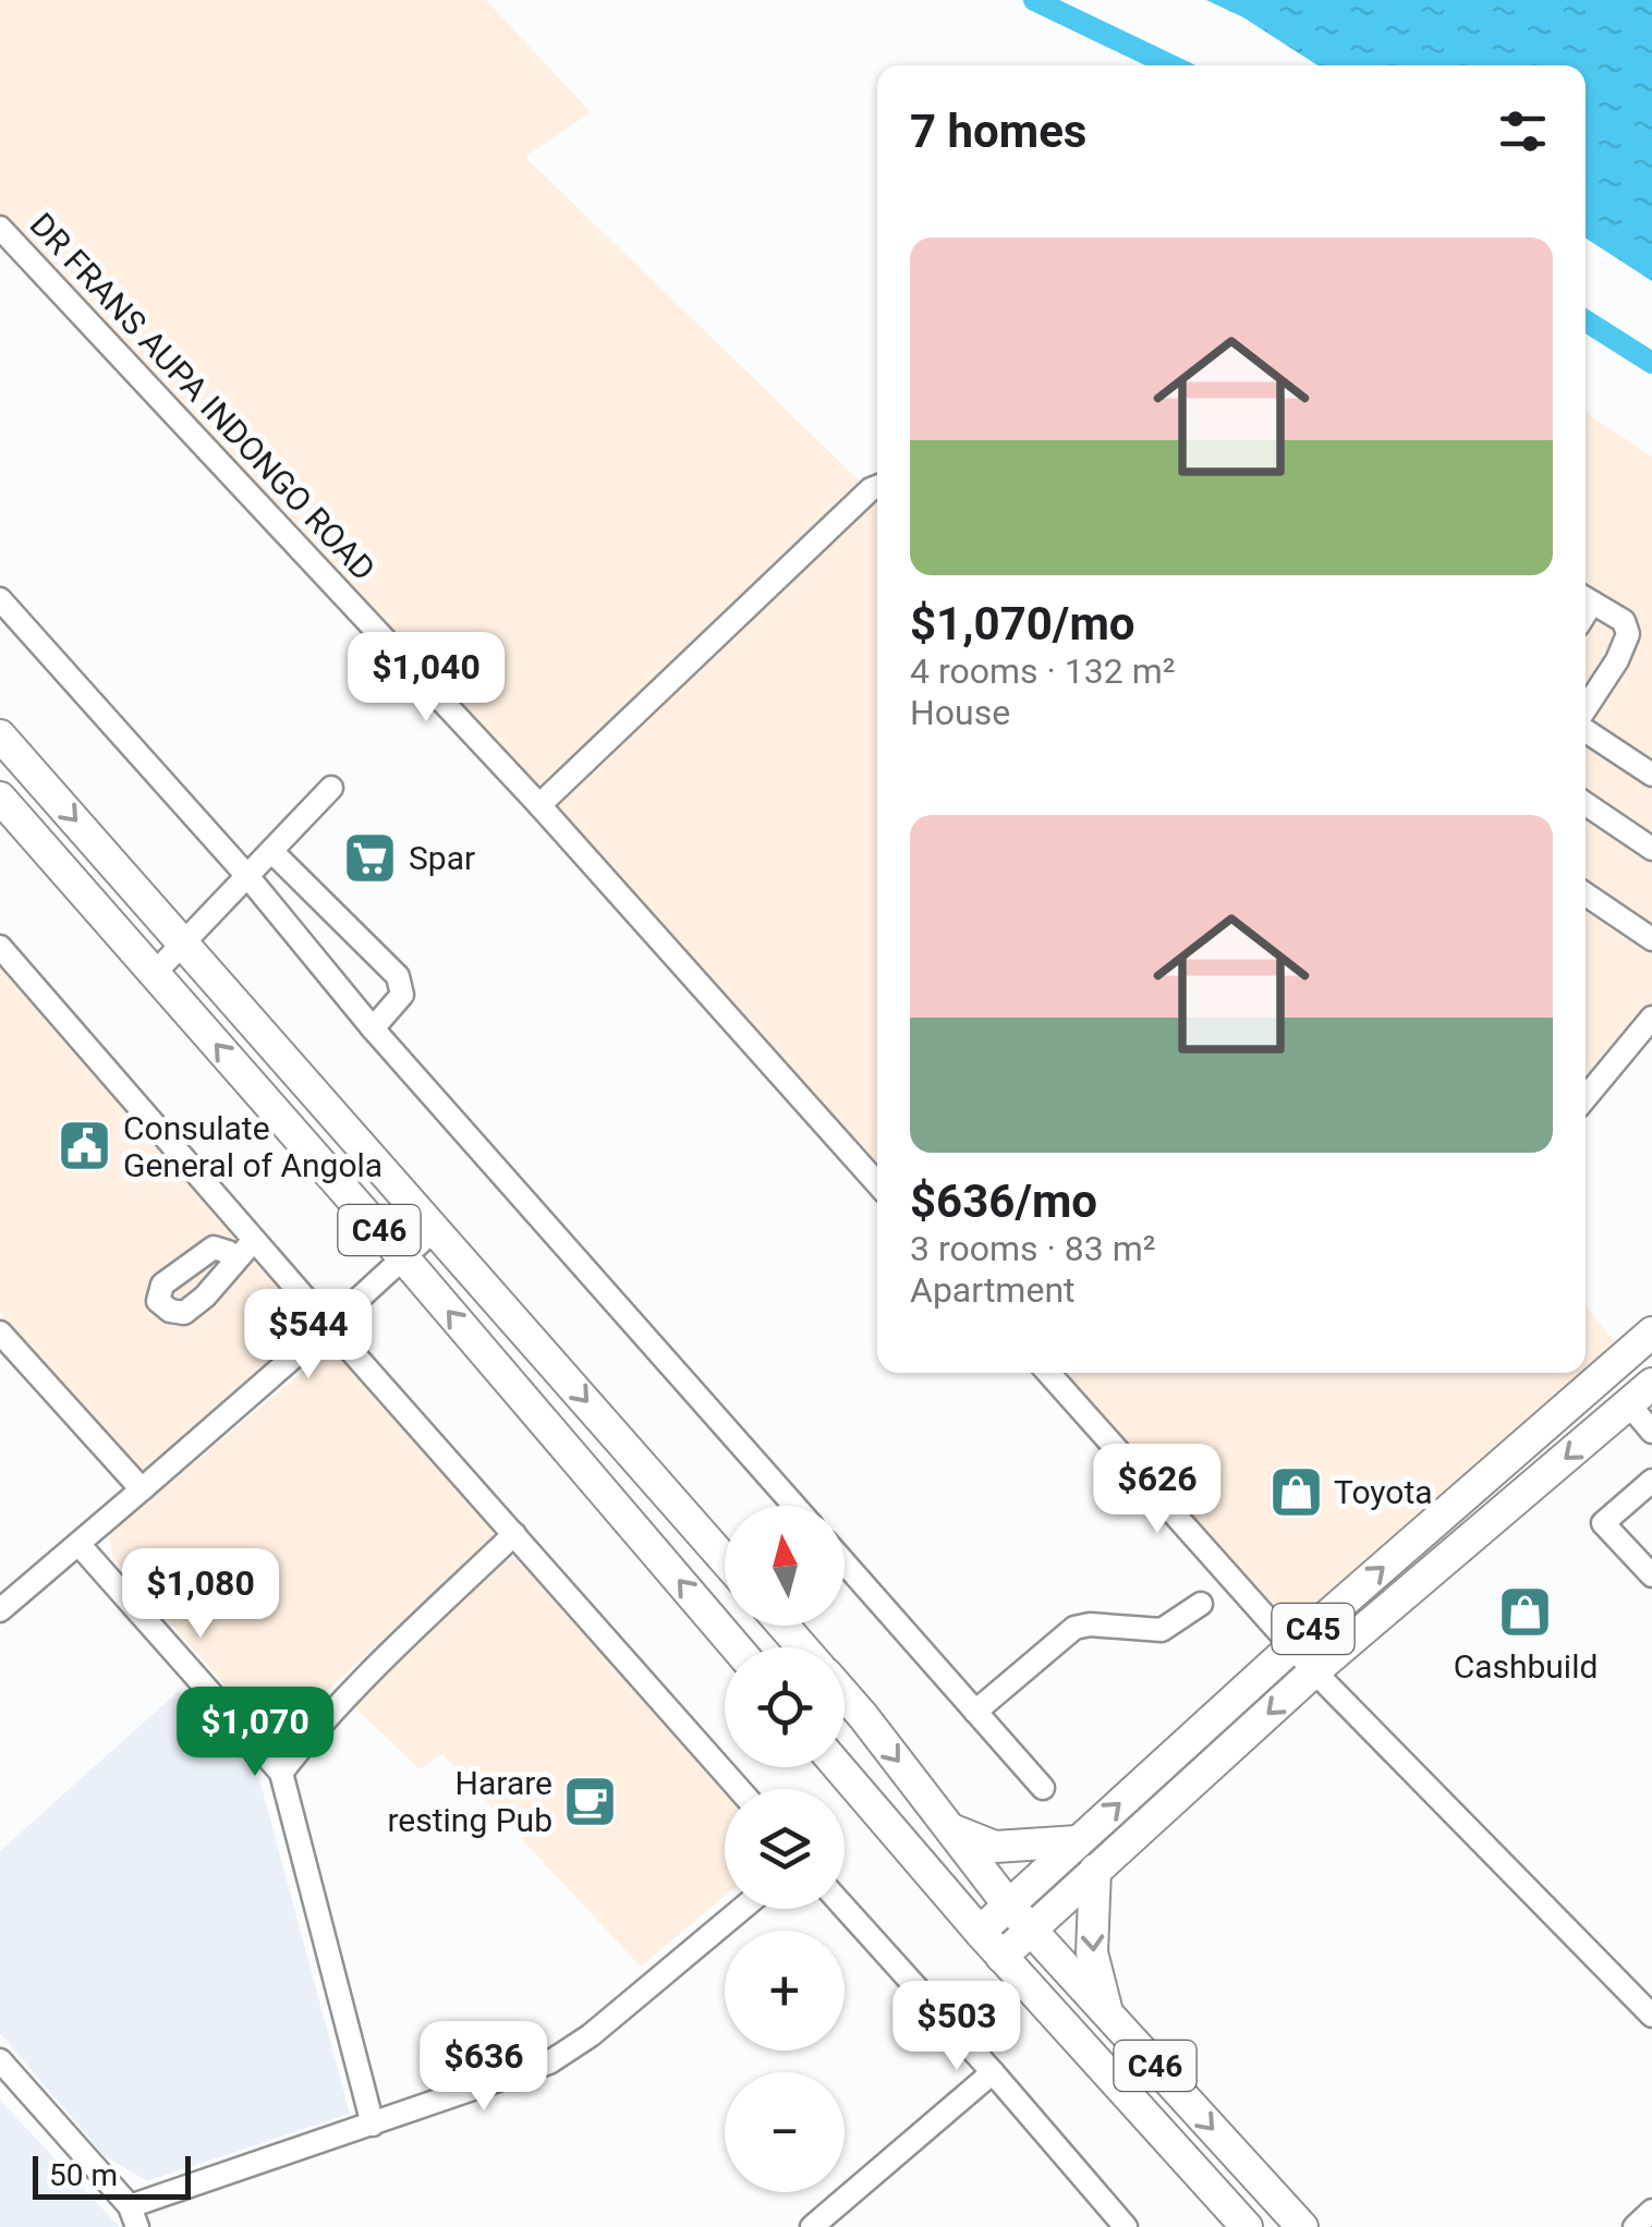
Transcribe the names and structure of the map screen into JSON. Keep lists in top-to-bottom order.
{
  "streets": {
    "main road": ["C46", "C45"],
    "street": ["DR FRANS AUPA INDONGO ROAD"]
  },
  "crossings": [
    ["C46", "C45"]
  ],
  "places": {
    "supermarket": ["Spar"],
    "public building": ["Consulate General of Angola"],
    "shop": ["Toyota", "Cashbuild"],
    "cafe": ["Harare resting Pub"]
  },
  "scale_bar": "50 m",
  "north": "top",
  "page": {
    "heading": "7 homes",
    "list": [
      {
        "name": "$1,070/mo",
        "note": "4 rooms · 132 m² · House"
      },
      {
        "name": "$636/mo",
        "note": "3 rooms · 83 m² · Apartment"
      }
    ],
    "price": [
      "$1,040",
      "$544",
      "$626",
      "$1,080",
      "$1,070",
      "$503",
      "$636"
    ],
    "map_buttons": ["+", "−"],
    "scale": "50 m"
  }
}
